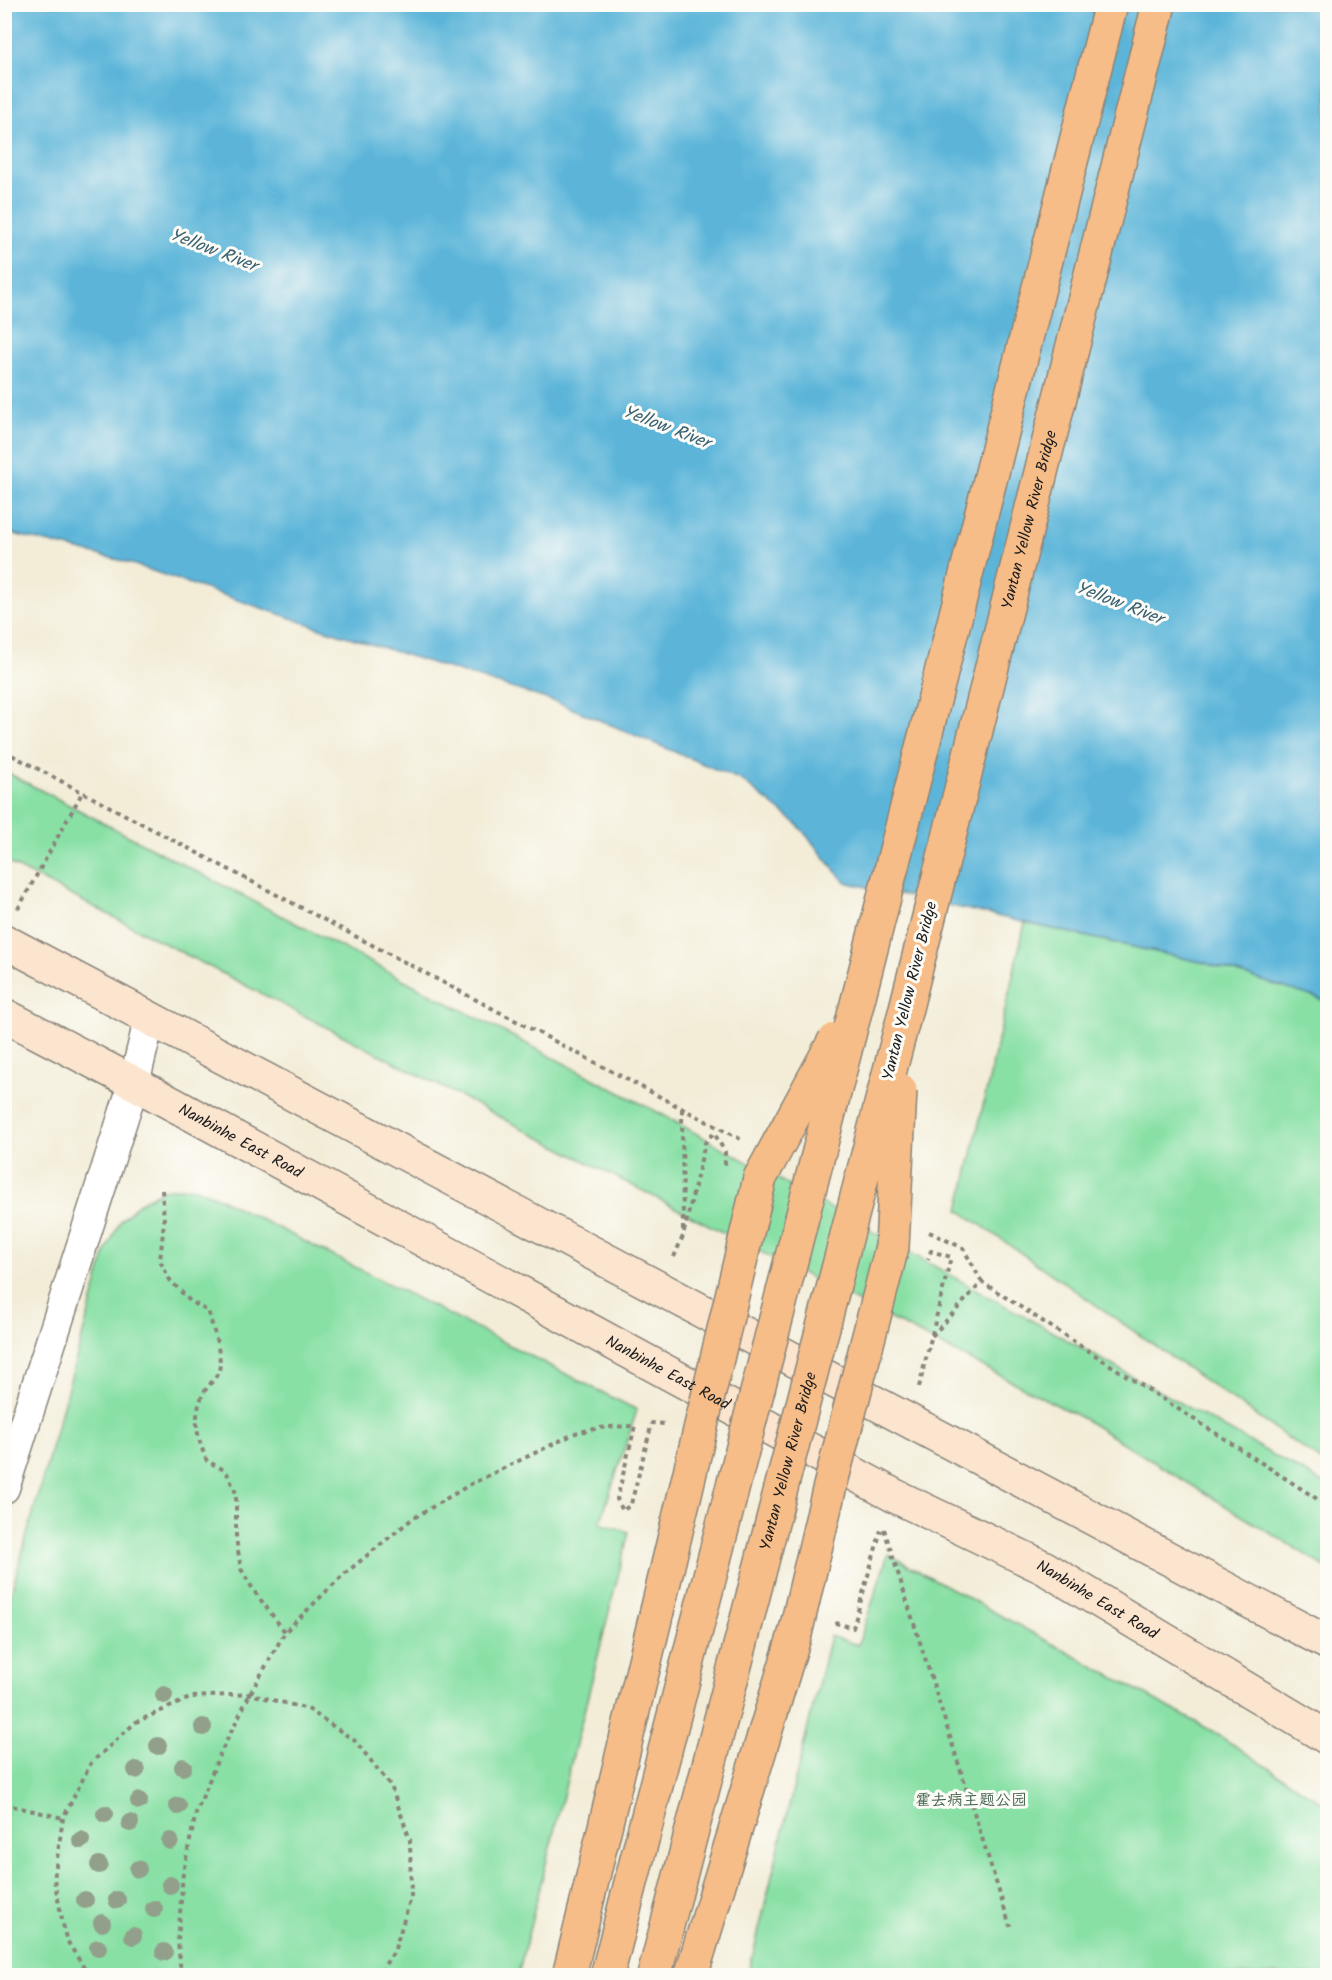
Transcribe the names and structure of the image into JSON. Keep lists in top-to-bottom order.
{
  "streets": {
    "main road": ["Yantan Yellow River Bridge", "Nanbinhe East Road"]
  },
  "water": ["Yellow River"],
  "parks": ["霍去病主题公园"]
}
